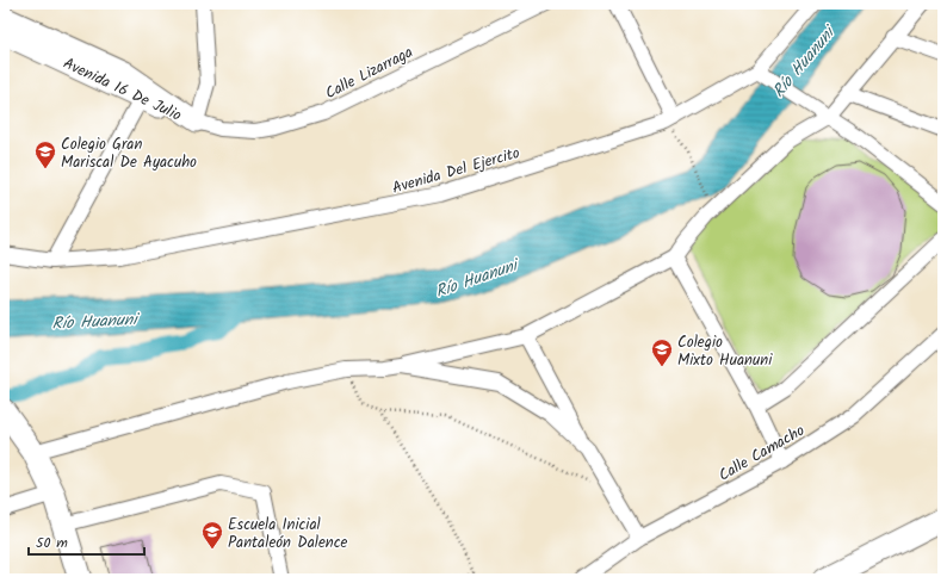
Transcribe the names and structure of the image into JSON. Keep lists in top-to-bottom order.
{
  "streets": {
    "street": [
      "Calle Lizarraga",
      "Avenida 16 De Julio",
      "Avenida Del Ejercito",
      "Calle Camacho"
    ]
  },
  "crossings": [
    ["Calle Lizarraga", "Avenida 16 De Julio"]
  ],
  "water": ["Río Huanuni"],
  "places": {
    "school or university": ["Colegio Gran Mariscal De Ayacuho", "Colegio Mixto Huanuni", "Escuela Inicial Pantaleón Dalence"]
  },
  "scale_bar": "50 m"
}
